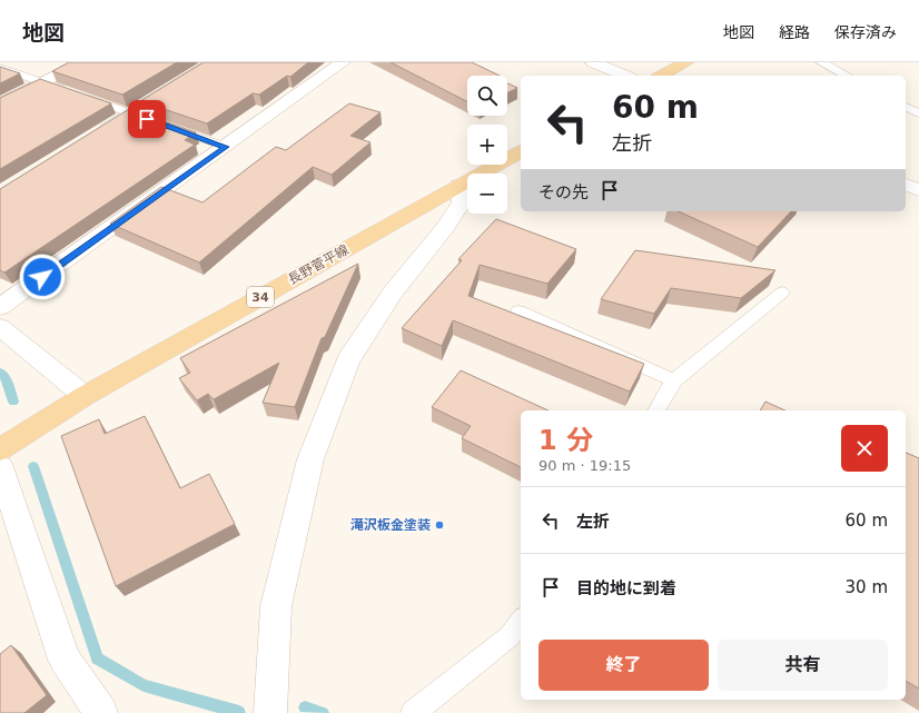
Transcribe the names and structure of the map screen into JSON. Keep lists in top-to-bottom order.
{
  "streets": {
    "main road": ["長野菅平線", "34"]
  },
  "places": ["滝沢板金塗装"],
  "page": {
    "header": "地図",
    "nav": ["地図", "経路", "保存済み"],
    "map_buttons": ["+", "−"],
    "turn": ["60 m", "左折"],
    "then": "その先",
    "heading": ["1 分", "90 m · 19:15"],
    "list": [
      {
        "name": "左折",
        "value": "60 m"
      },
      {
        "name": "目的地に到着",
        "value": "30 m"
      }
    ],
    "buttons": ["終了", "共有"]
  }
}
